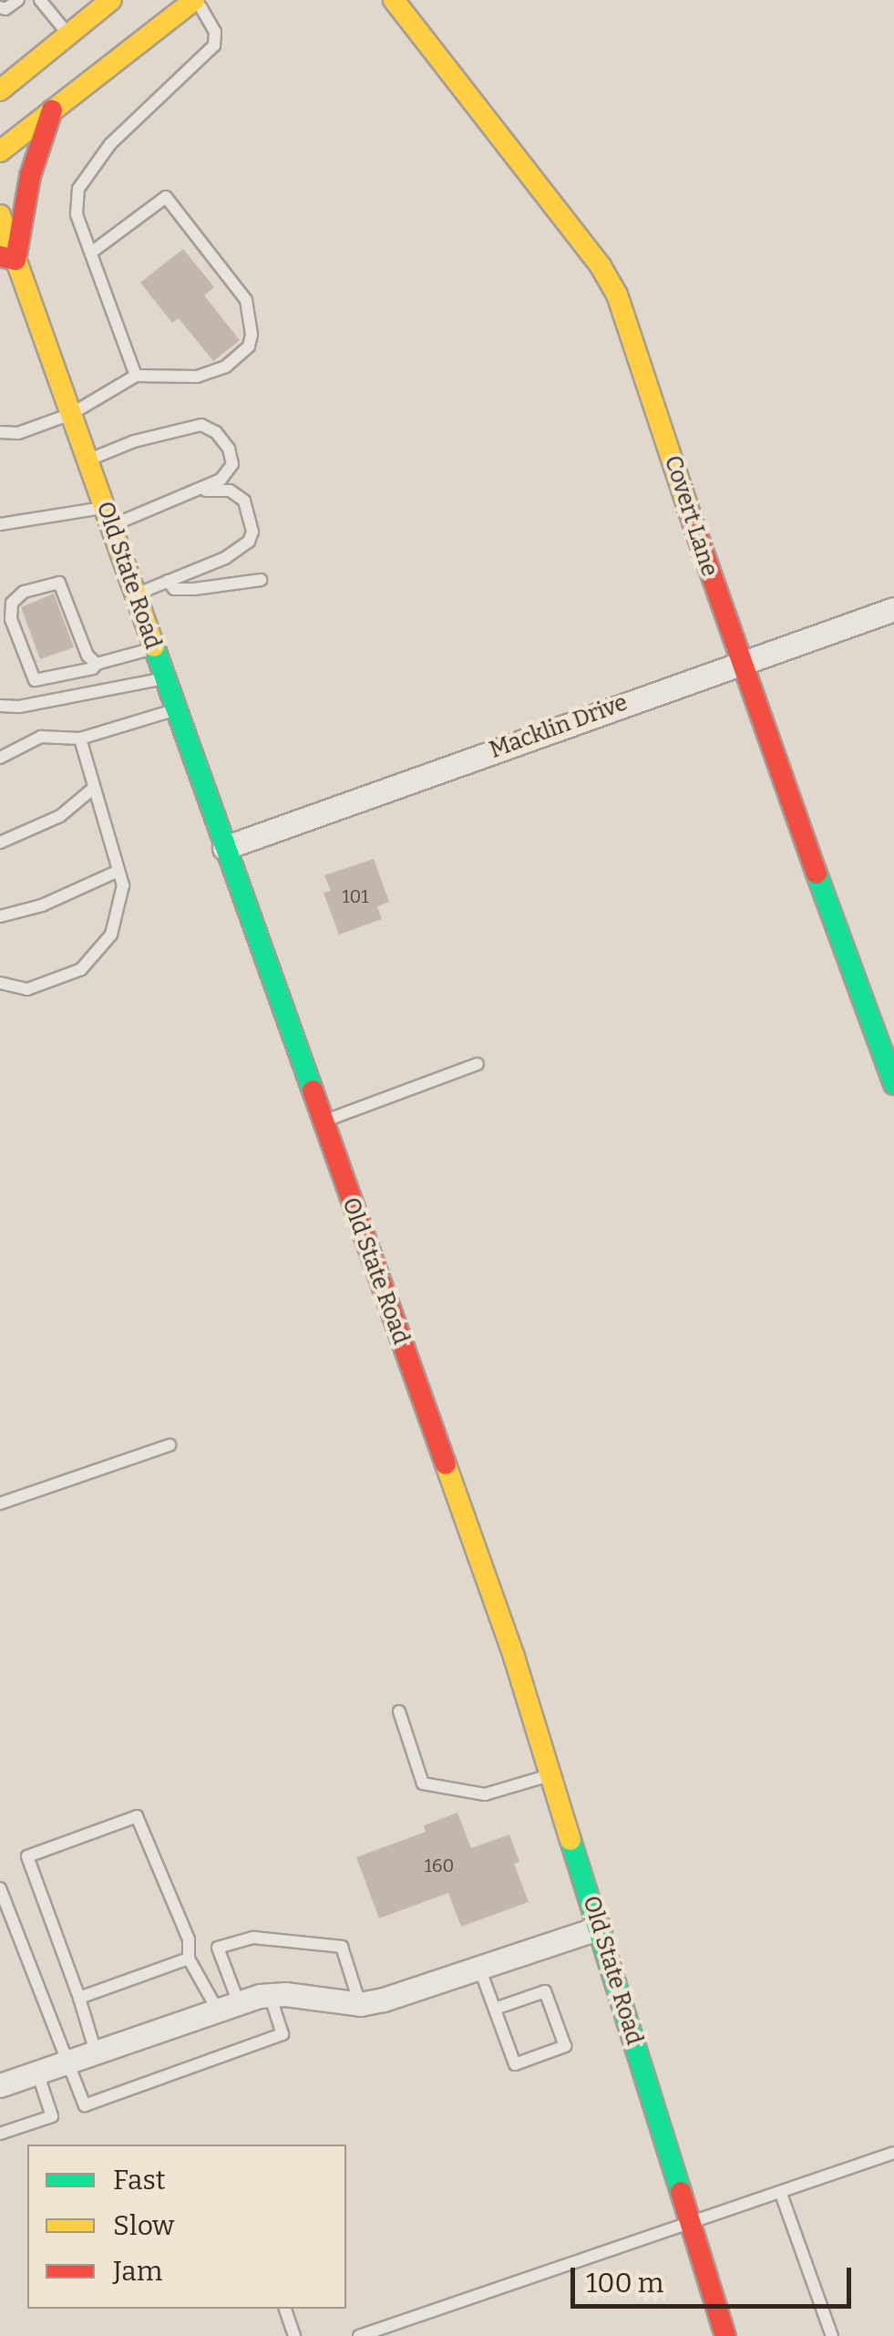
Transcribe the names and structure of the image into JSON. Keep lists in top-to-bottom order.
{
  "streets": {
    "main road": ["Covert Lane", "Old State Road"],
    "street": ["Macklin Drive"]
  },
  "crossings": [
    ["Covert Lane", "Macklin Drive"],
    ["Old State Road", "Macklin Drive"]
  ],
  "house_numbers": ["101", "160"],
  "legend": ["Fast", "Slow", "Jam"],
  "scale_bar": "100 m"
}
